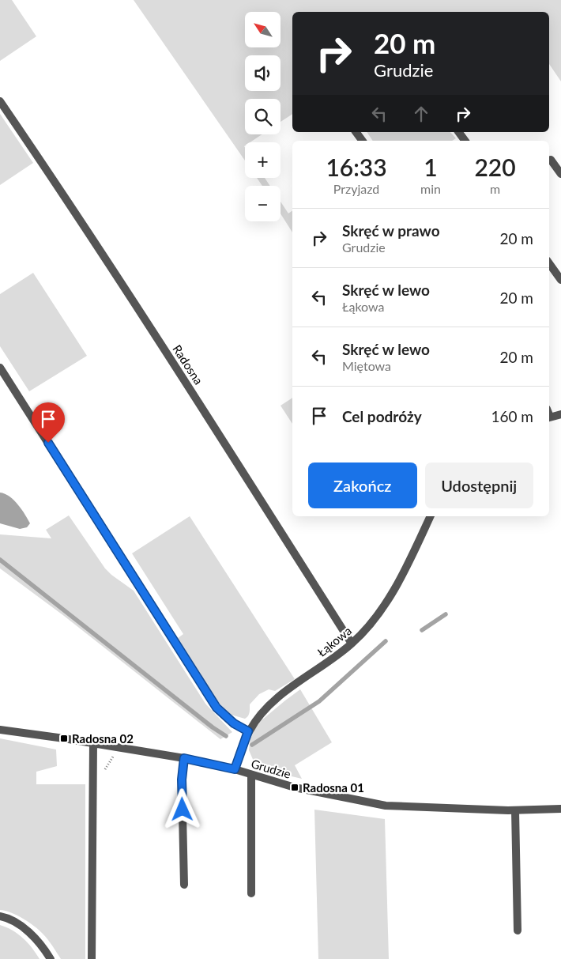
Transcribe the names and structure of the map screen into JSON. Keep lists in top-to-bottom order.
{
  "streets": {
    "street": ["Radosna", "Łąkowa", "Grudzie"]
  },
  "crossings": [
    ["Radosna", "Łąkowa"],
    ["Łąkowa", "Grudzie"]
  ],
  "places": {
    "transit": ["Radosna 02", "Radosna 01"]
  },
  "north": "top left",
  "page": {
    "map_buttons": ["+", "−"],
    "turn": ["20 m", "Grudzie"],
    "eta": [
      "16:33",
      "Przyjazd",
      "1",
      "min",
      "220",
      "m"
    ],
    "list": [
      {
        "name": "Skręć w prawo",
        "note": "Grudzie",
        "value": "20 m"
      },
      {
        "name": "Skręć w lewo",
        "note": "Łąkowa",
        "value": "20 m"
      },
      {
        "name": "Skręć w lewo",
        "note": "Miętowa",
        "value": "20 m"
      },
      {
        "name": "Cel podróży",
        "value": "160 m"
      }
    ],
    "buttons": ["Zakończ", "Udostępnij"]
  }
}
